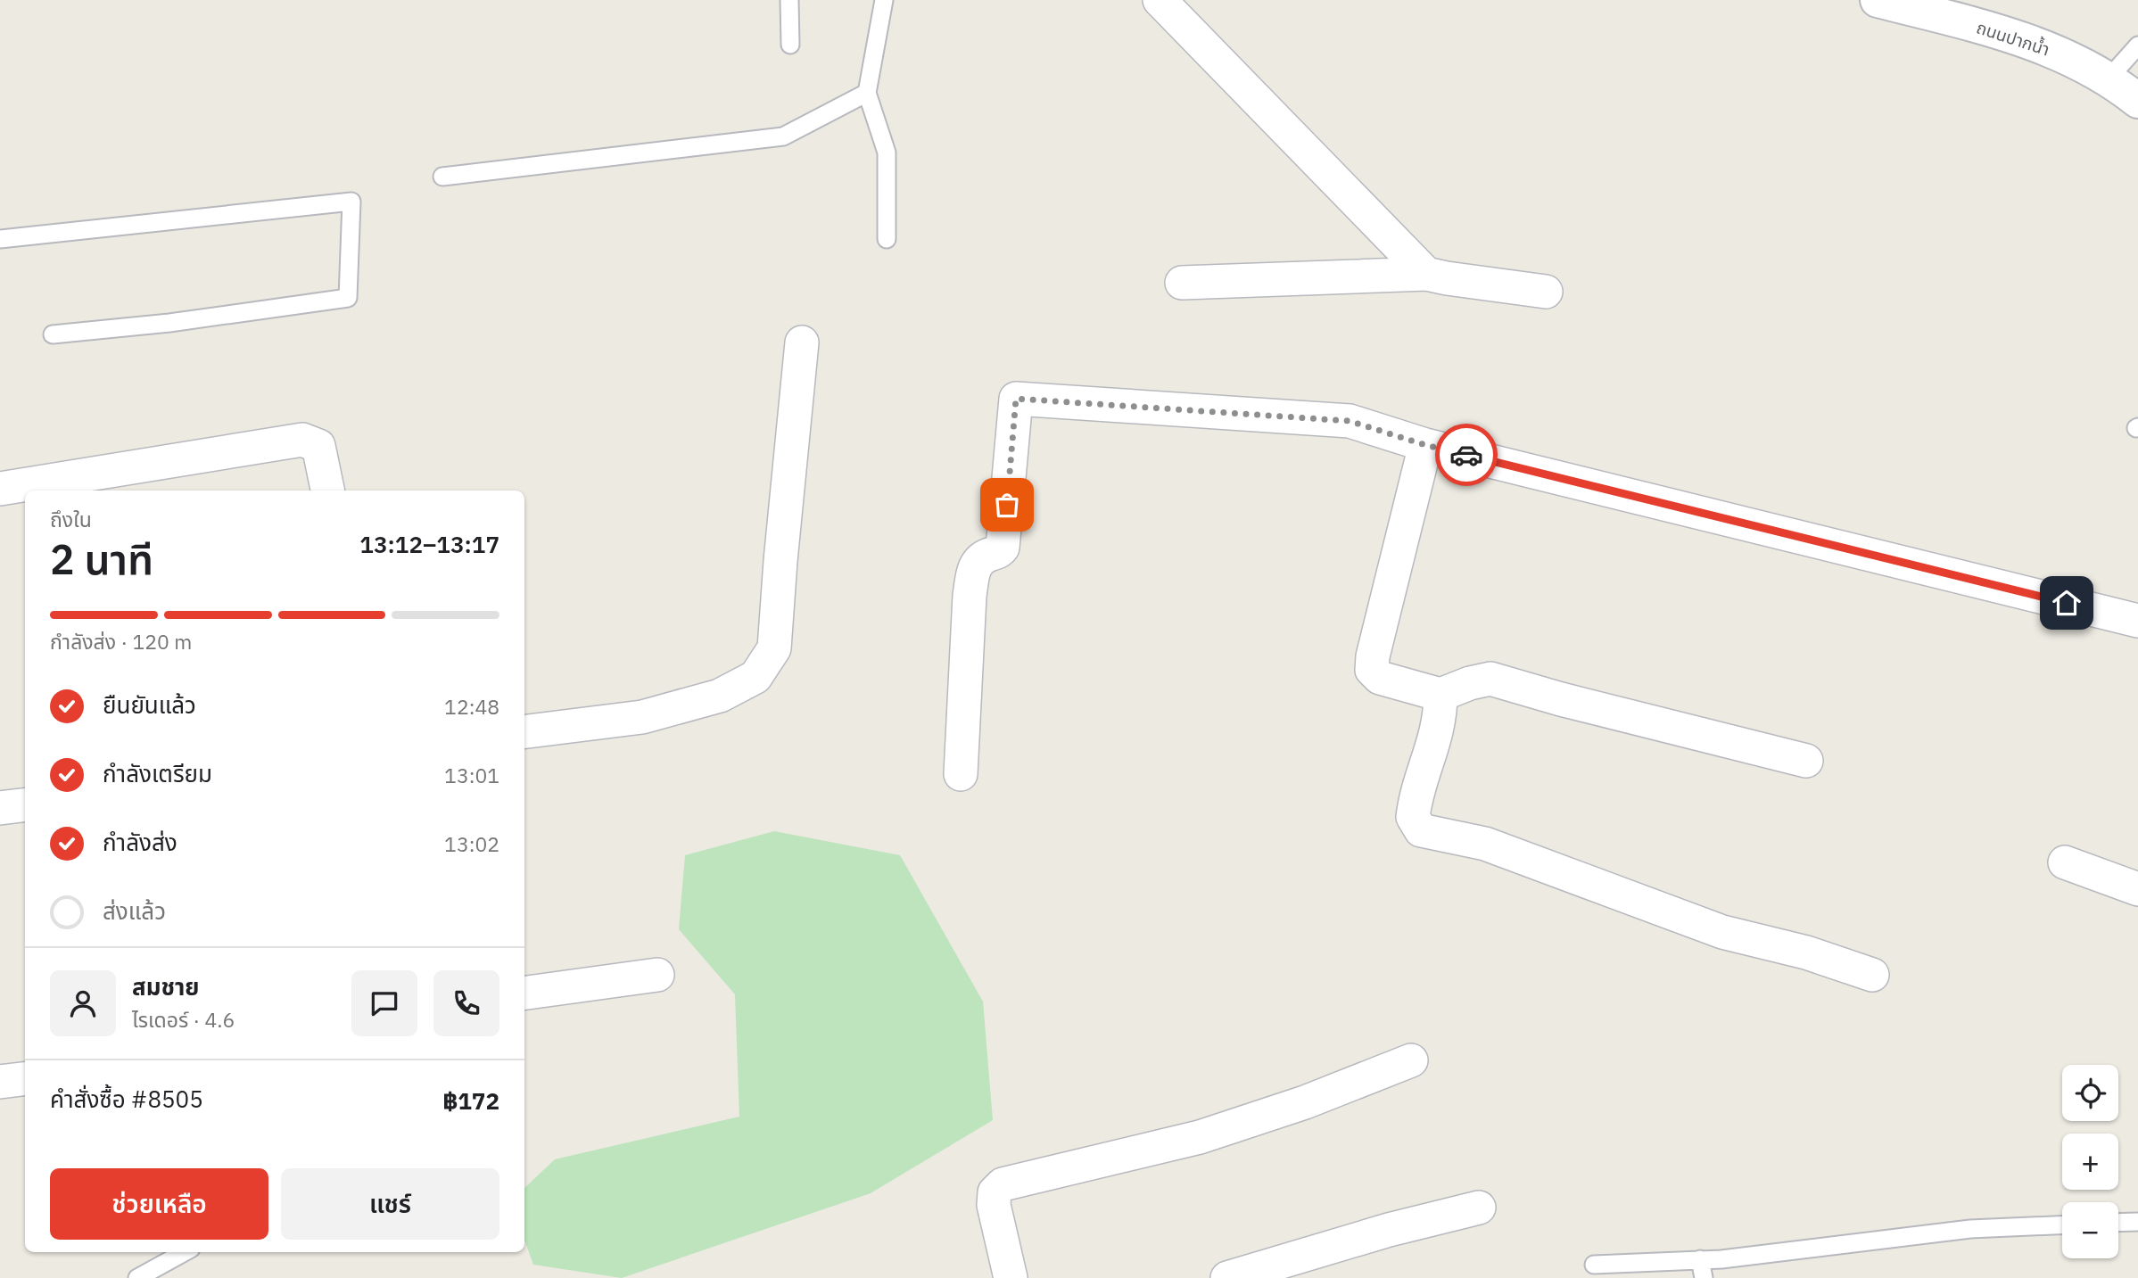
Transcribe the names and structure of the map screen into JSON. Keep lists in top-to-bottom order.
{
  "streets": {
    "street": ["ถนนปากน้ำ"]
  },
  "page": {
    "heading": ["2 นาที", "ถึงใน", "13:12–13:17"],
    "panel": [
      "สมชาย",
      "ไรเดอร์ · 4.6",
      "คำสั่งซื้อ #8505",
      "฿172"
    ],
    "bar": "กำลังส่ง · 120 m",
    "list": [
      ["ยืนยันแล้ว", "12:48"],
      ["กำลังเตรียม", "13:01"],
      ["กำลังส่ง", "13:02"],
      "ส่งแล้ว"
    ],
    "map_buttons": ["+", "−"],
    "buttons": ["ช่วยเหลือ", "แชร์"]
  }
}
